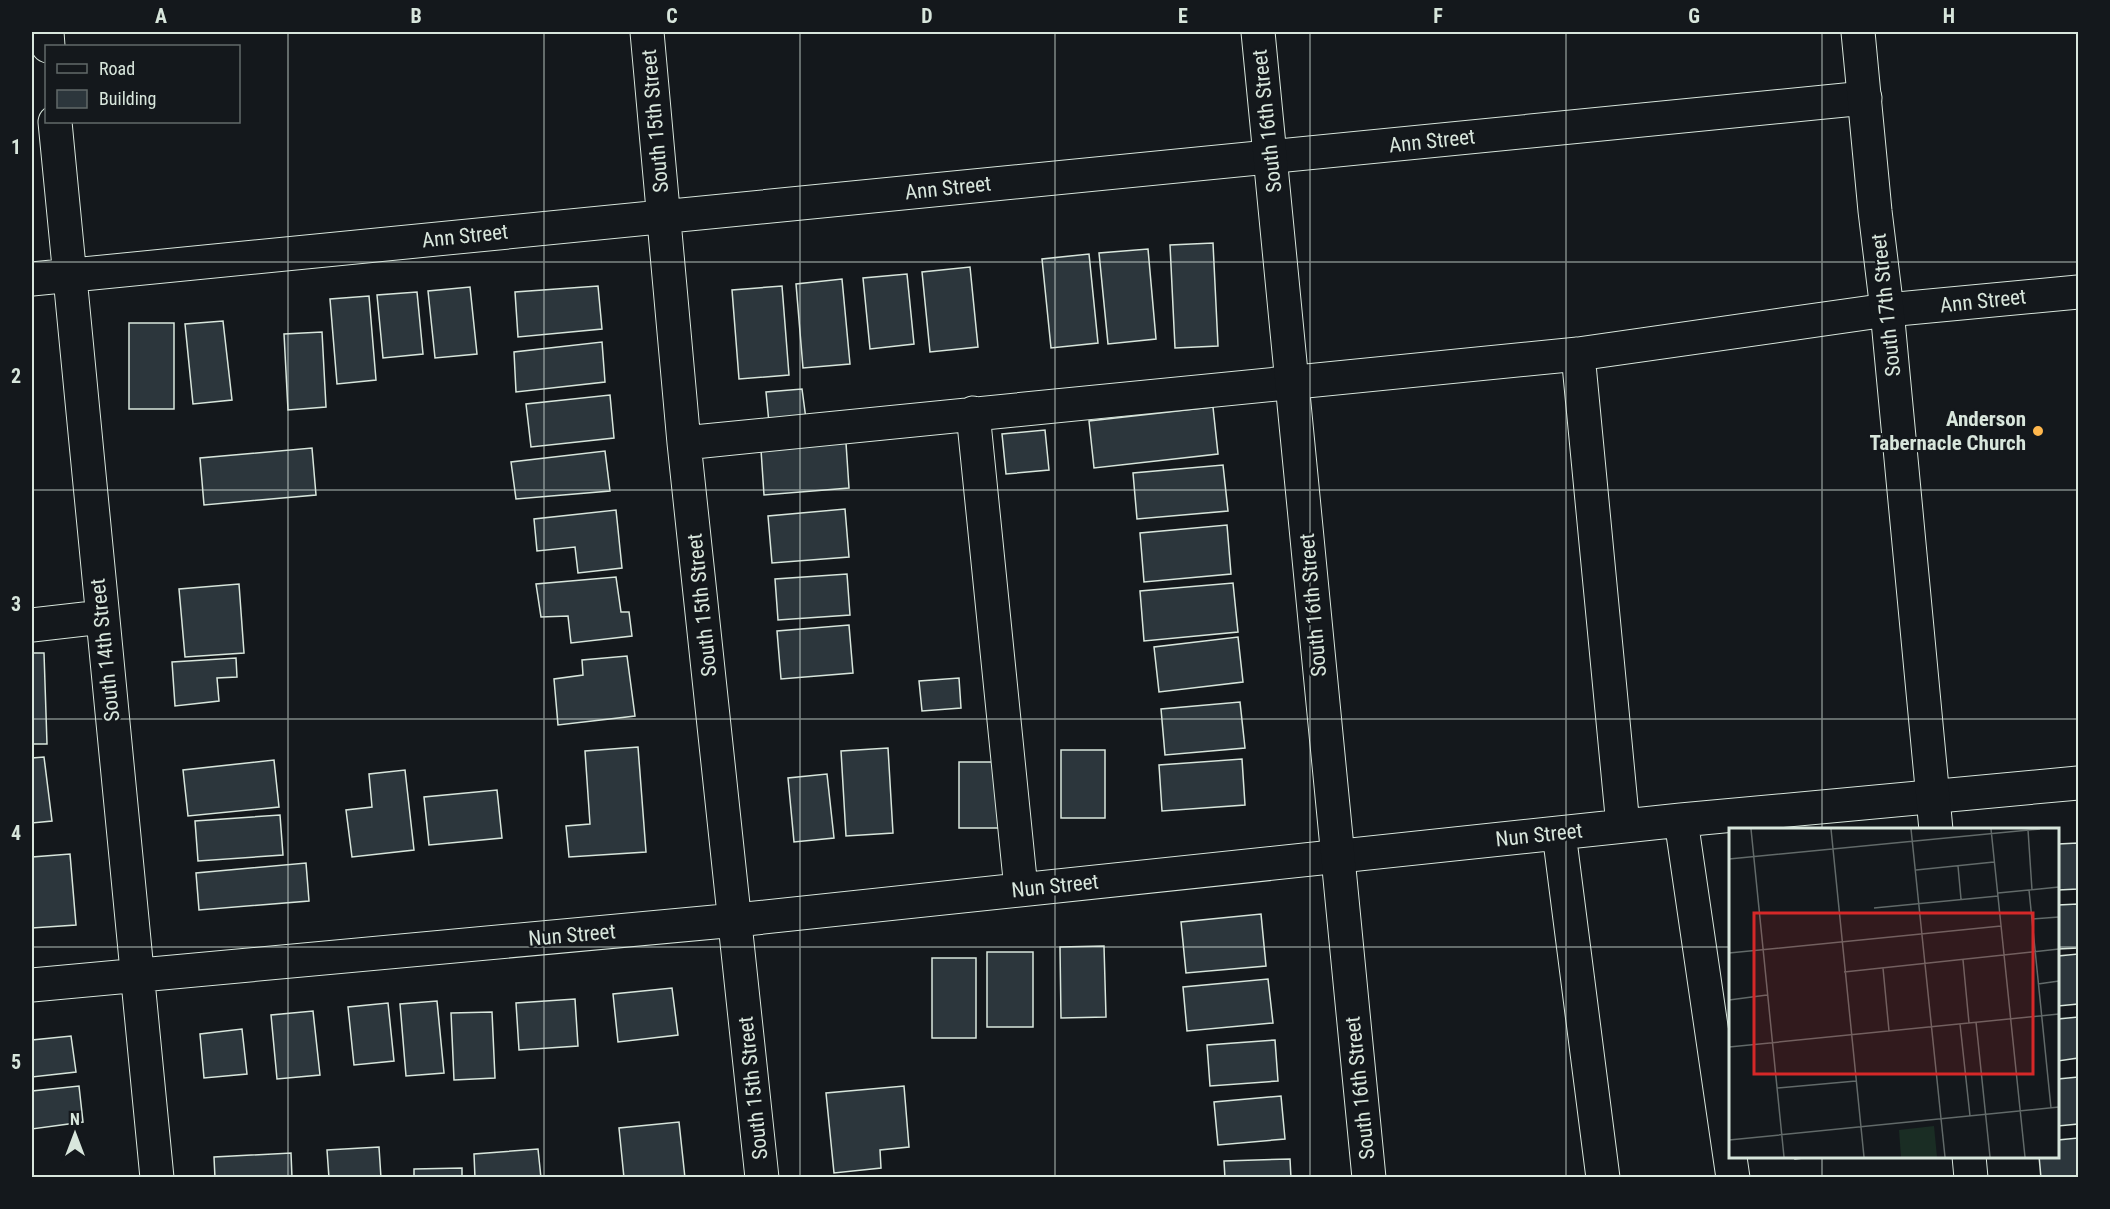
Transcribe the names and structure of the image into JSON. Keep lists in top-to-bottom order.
{
  "streets": {
    "street": [
      "South 15th Street",
      "South 16th Street",
      "Ann Street",
      "South 17th Street",
      "South 14th Street",
      "Nun Street"
    ]
  },
  "crossings": [
    ["South 15th Street", "Ann Street"],
    ["South 15th Street", "Nun Street"],
    ["South 16th Street", "Ann Street"],
    ["South 16th Street", "Nun Street"],
    ["Ann Street", "South 17th Street"],
    ["Ann Street", "South 14th Street"],
    ["South 17th Street", "Nun Street"],
    ["South 14th Street", "Nun Street"]
  ],
  "places": ["Anderson Tabernacle Church"],
  "legend": ["Road", "Building"],
  "north": "top",
  "grid": {
    "columns": [
      "A",
      "B",
      "C",
      "D",
      "E",
      "F",
      "G",
      "H"
    ],
    "rows": [
      "1",
      "2",
      "3",
      "4",
      "5"
    ]
  }
}
